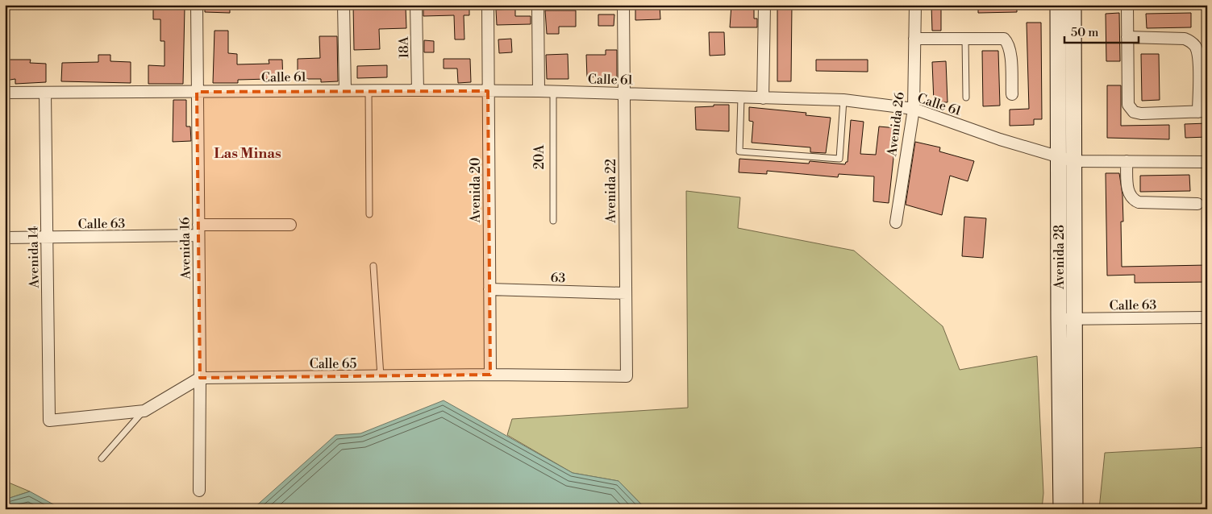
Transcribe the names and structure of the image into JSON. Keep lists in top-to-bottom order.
{
  "streets": {
    "main road": ["Avenida 28"],
    "street": [
      "18A",
      "Calle 61",
      "Avenida 26",
      "Avenida 20",
      "Avenida 22",
      "Calle 63",
      "Avenida 16",
      "Avenida 14",
      "63",
      "Calle 65"
    ],
    "lane": ["20A"]
  },
  "crossings": [
    ["18A", "Calle 61"],
    ["Calle 61", "Avenida 26"],
    ["Calle 61", "20A"],
    ["Calle 61", "Avenida 20"],
    ["Calle 61", "Avenida 22"],
    ["Calle 61", "Avenida 16"],
    ["Calle 61", "Avenida 14"],
    ["Calle 61", "Avenida 28"],
    ["Avenida 20", "63"],
    ["Avenida 20", "Calle 65"],
    ["Avenida 22", "63"],
    ["Avenida 22", "Calle 65"],
    ["Calle 63", "Avenida 16"],
    ["Calle 63", "Avenida 14"],
    ["Calle 63", "Avenida 28"],
    ["Avenida 16", "Calle 65"]
  ],
  "districts": ["Las Minas"],
  "scale_bar": "50 m"
}
